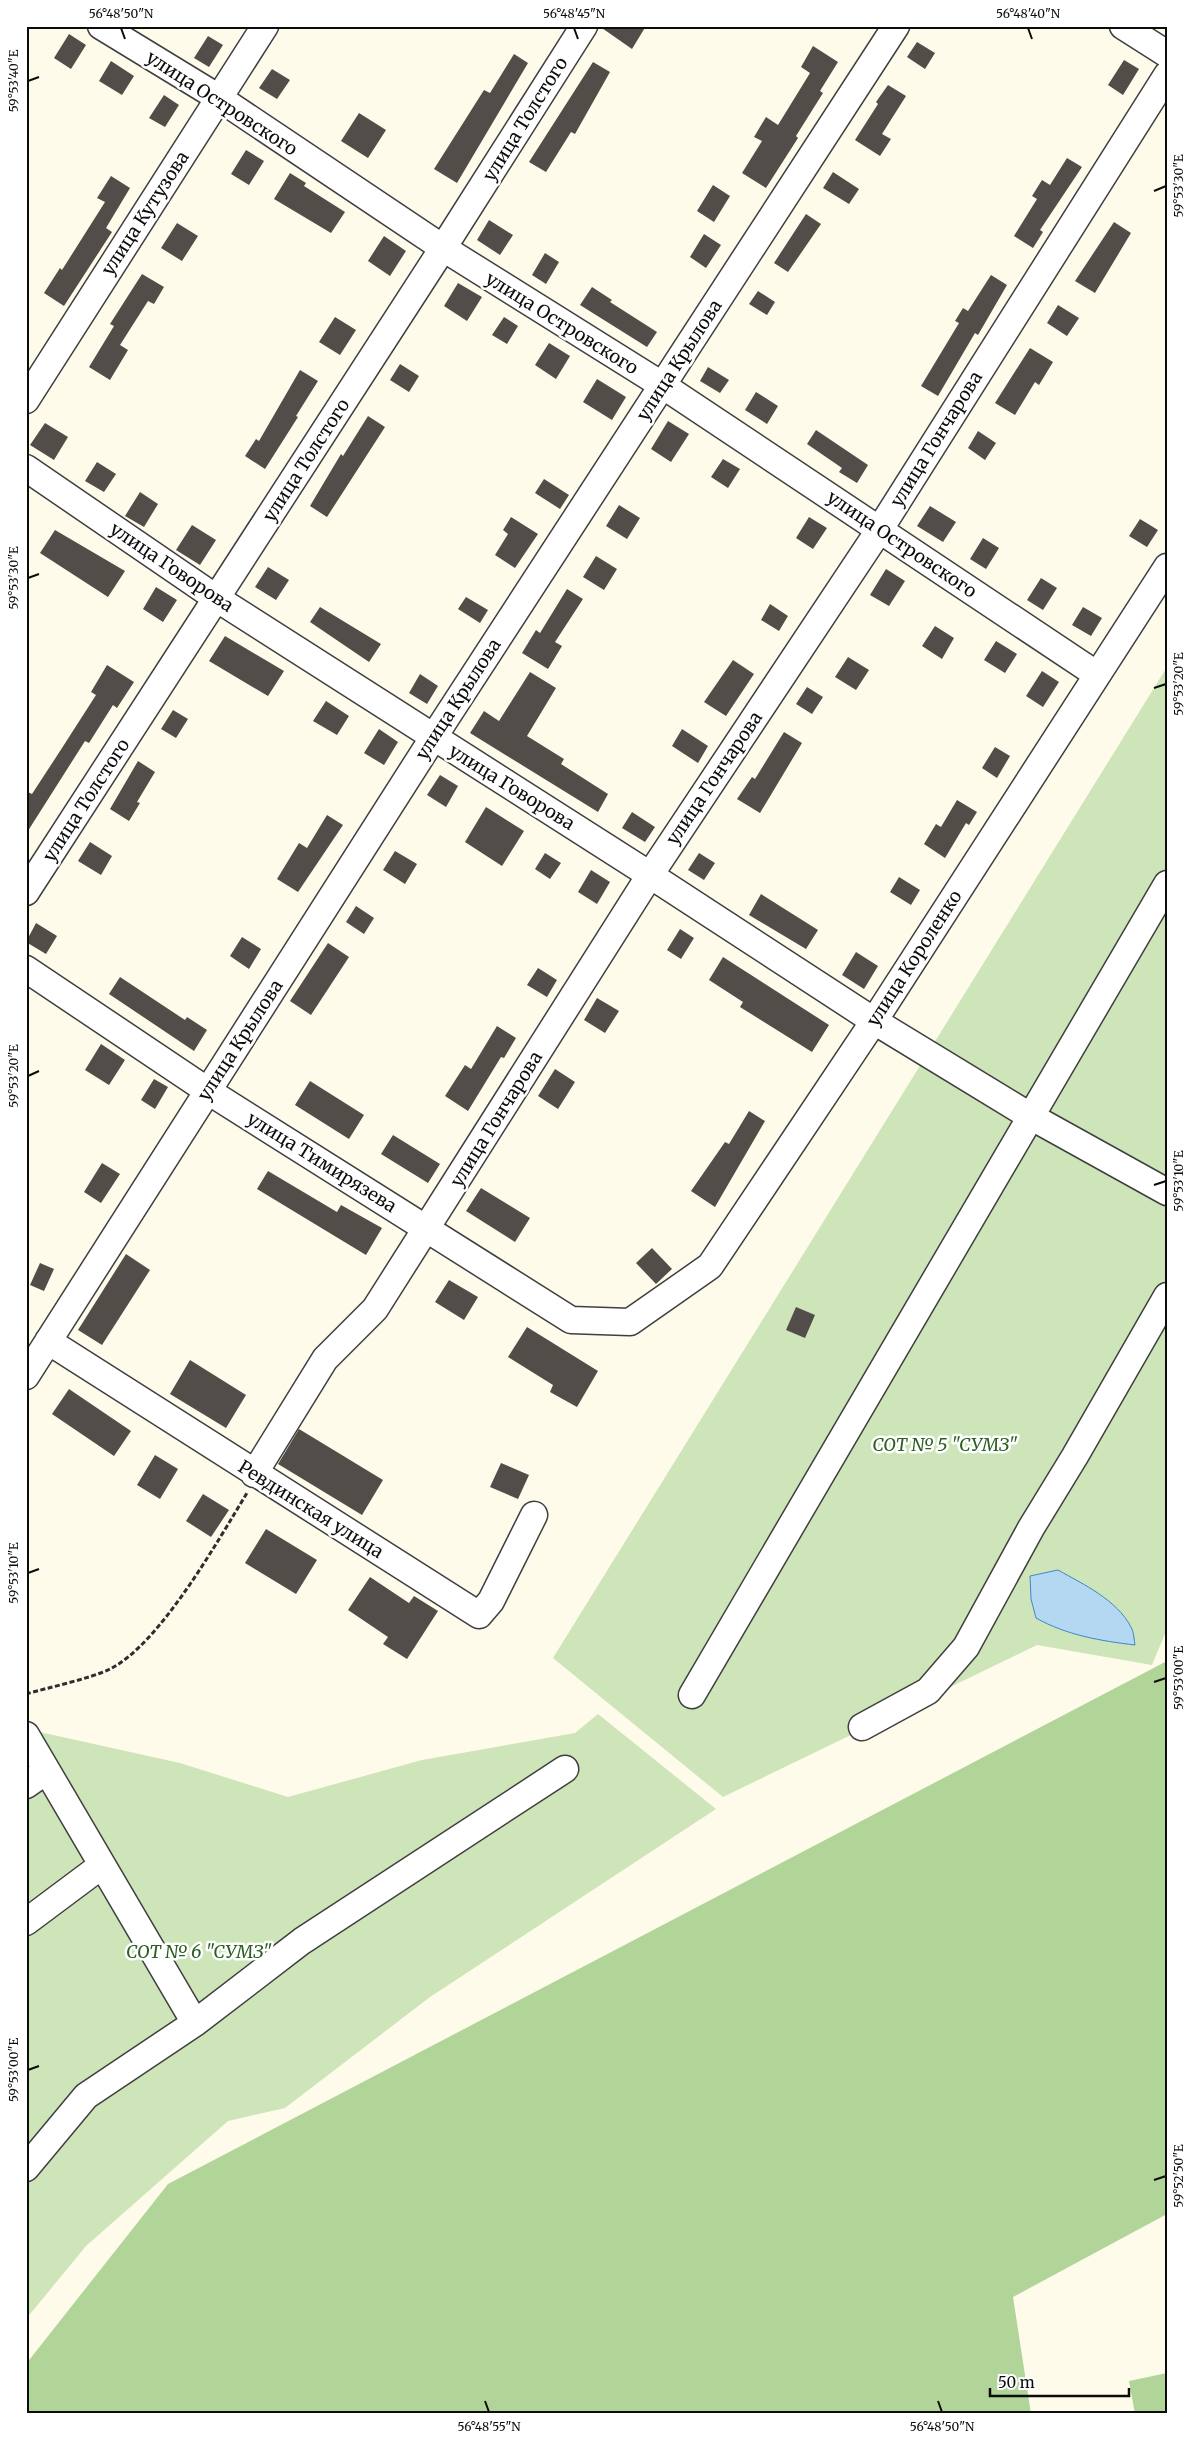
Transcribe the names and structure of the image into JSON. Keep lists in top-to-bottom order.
{
  "streets": {
    "street": [
      "улица Островского",
      "улица Толстого",
      "улица Кутузова",
      "улица Крылова",
      "улица Гончарова",
      "улица Говорова",
      "улица Короленко",
      "улица Тимирязева",
      "Ревдинская улица"
    ]
  },
  "crossings": [
    ["улица Островского", "улица Толстого"],
    ["улица Островского", "улица Кутузова"],
    ["улица Островского", "улица Крылова"],
    ["улица Островского", "улица Гончарова"],
    ["улица Островского", "улица Короленко"],
    ["улица Толстого", "улица Говорова"],
    ["улица Крылова", "улица Говорова"],
    ["улица Крылова", "улица Тимирязева"],
    ["улица Крылова", "Ревдинская улица"],
    ["улица Гончарова", "улица Говорова"],
    ["улица Гончарова", "улица Тимирязева"],
    ["улица Гончарова", "Ревдинская улица"],
    ["улица Говорова", "улица Короленко"],
    ["улица Короленко", "улица Тимирязева"]
  ],
  "parks": ["СОТ № 5 \"СУМЗ\"", "СОТ № 6 \"СУМЗ\""],
  "scale_bar": "50 m",
  "coordinates": [
    "56°48'50\"N",
    "56°48'45\"N",
    "56°48'40\"N",
    "59°53'40\"E",
    "59°53'30\"E",
    "59°53'20\"E",
    "59°53'10\"E",
    "59°53'00\"E",
    "59°52'50\"E",
    "56°48'55\"N"
  ]
}
